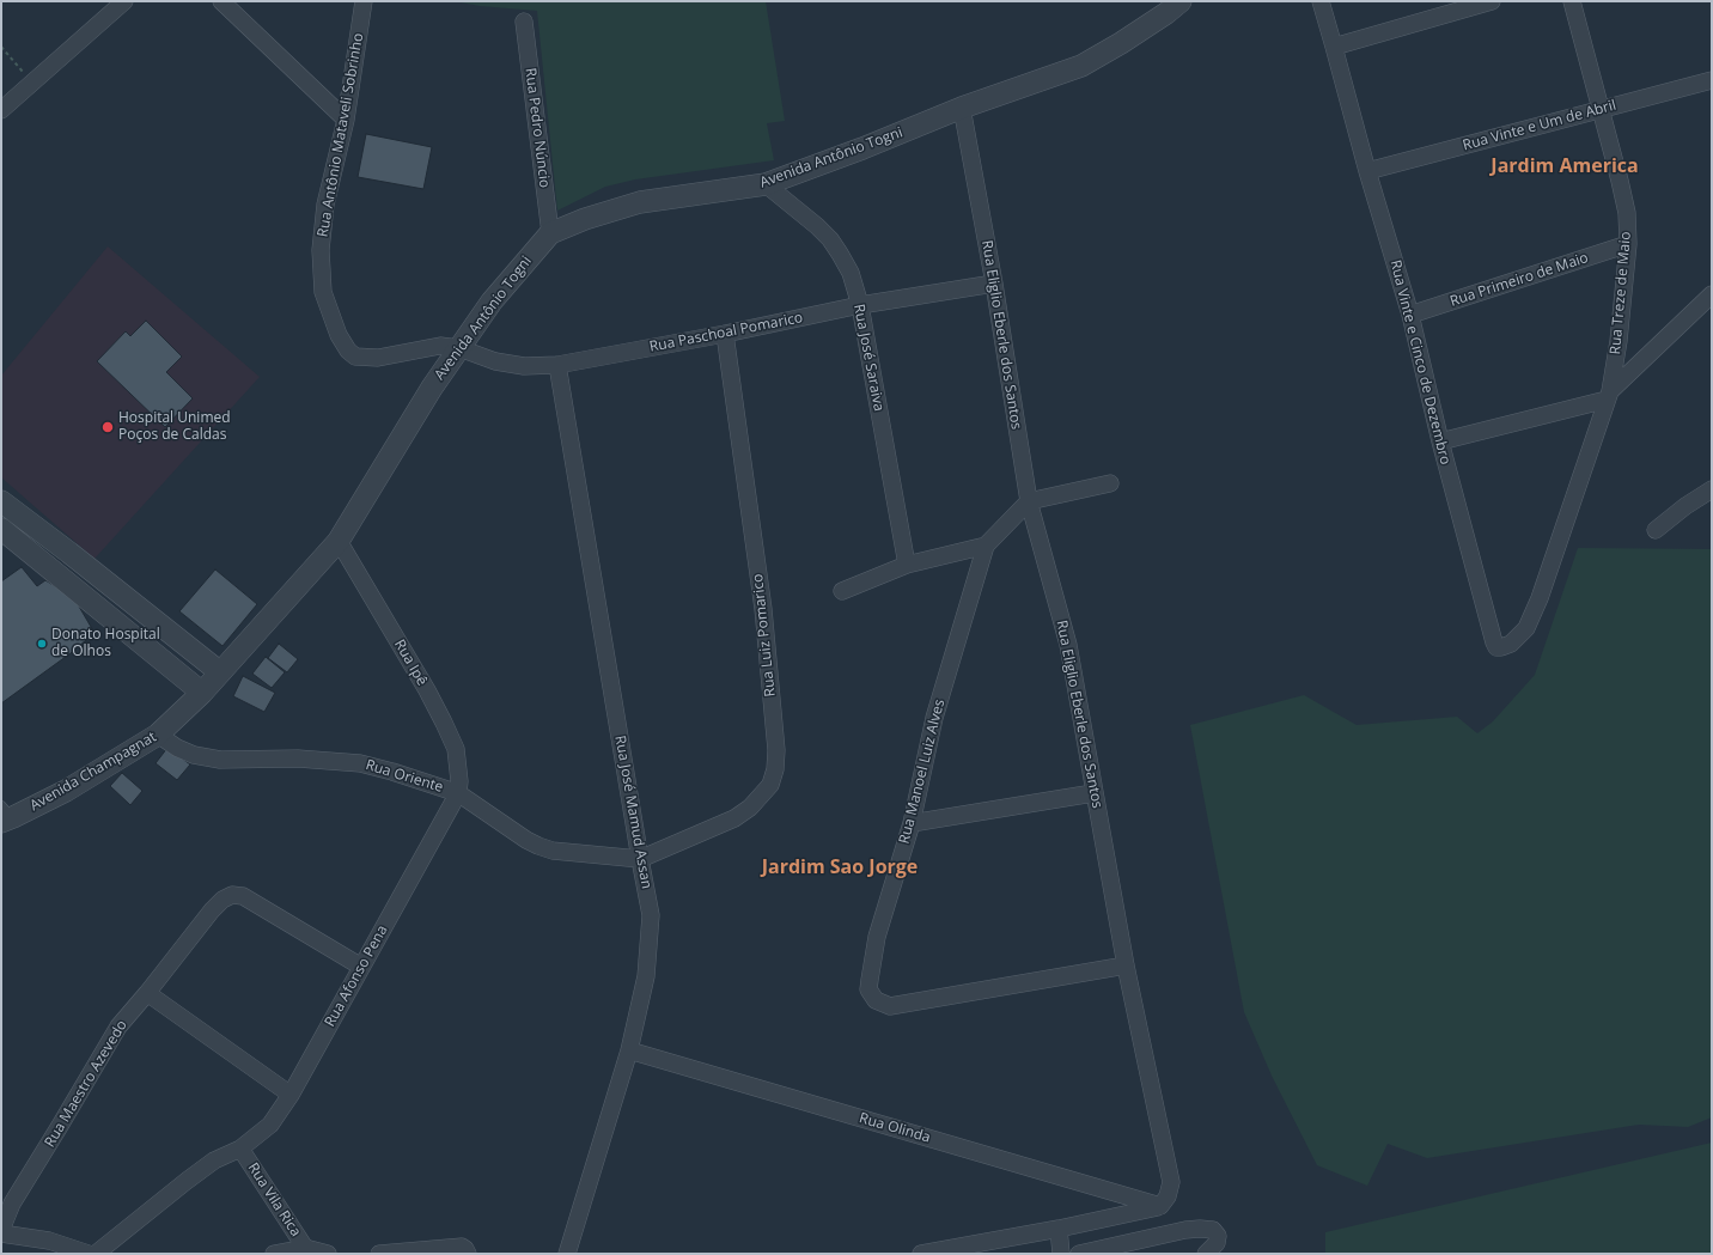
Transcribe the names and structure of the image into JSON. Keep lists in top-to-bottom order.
{
  "streets": {
    "street": [
      "Rua Vinte e Um de Abril",
      "Rua Pedro Núncio",
      "Rua Antônio Mataveli Sobrinho",
      "Avenida Antônio Togni",
      "Rua Primeiro de Maio",
      "Rua Treze de Maio",
      "Rua Paschoal Pomarico",
      "Rua Eliglio Eberle dos Santos",
      "Rua José Saraiva",
      "Rua Vinte e Cinco de Dezembro",
      "Rua Luiz Pomarico",
      "Rua Ipê",
      "Avenida Champagnat",
      "Rua Manoel Luiz Alves",
      "Rua Oriente",
      "Rua José Mamud Assan",
      "Rua Afonso Pena",
      "Rua Maestro Azevedo",
      "Rua Olinda",
      "Rua Vila Rica"
    ]
  },
  "crossings": [
    ["Rua Vinte e Um de Abril", "Rua Treze de Maio"],
    ["Rua Vinte e Um de Abril", "Rua Vinte e Cinco de Dezembro"],
    ["Rua Pedro Núncio", "Avenida Antônio Togni"],
    ["Rua Antônio Mataveli Sobrinho", "Avenida Antônio Togni"],
    ["Rua Antônio Mataveli Sobrinho", "Rua Paschoal Pomarico"],
    ["Avenida Antônio Togni", "Rua Paschoal Pomarico"],
    ["Avenida Antônio Togni", "Rua Eliglio Eberle dos Santos"],
    ["Avenida Antônio Togni", "Rua José Saraiva"],
    ["Avenida Antônio Togni", "Rua Ipê"],
    ["Avenida Antônio Togni", "Avenida Champagnat"],
    ["Rua Primeiro de Maio", "Rua Treze de Maio"],
    ["Rua Primeiro de Maio", "Rua Vinte e Cinco de Dezembro"],
    ["Rua Treze de Maio", "Rua Vinte e Cinco de Dezembro"],
    ["Rua Paschoal Pomarico", "Rua Eliglio Eberle dos Santos"],
    ["Rua Paschoal Pomarico", "Rua José Saraiva"],
    ["Rua Paschoal Pomarico", "Rua Luiz Pomarico"],
    ["Rua Paschoal Pomarico", "Rua José Mamud Assan"],
    ["Rua Eliglio Eberle dos Santos", "Rua Manoel Luiz Alves"],
    ["Rua Eliglio Eberle dos Santos", "Rua Olinda"],
    ["Rua Luiz Pomarico", "Rua Oriente"],
    ["Rua Luiz Pomarico", "Rua José Mamud Assan"],
    ["Rua Ipê", "Rua Oriente"],
    ["Rua Ipê", "Rua Afonso Pena"],
    ["Avenida Champagnat", "Rua Oriente"],
    ["Rua Oriente", "Rua José Mamud Assan"],
    ["Rua Oriente", "Rua Afonso Pena"],
    ["Rua José Mamud Assan", "Rua Olinda"],
    ["Rua Afonso Pena", "Rua Maestro Azevedo"],
    ["Rua Afonso Pena", "Rua Vila Rica"]
  ],
  "districts": ["Jardim America", "Jardim Sao Jorge"],
  "places": ["Hospital Unimed Poços de Caldas", "Donato Hospital de Olhos"]
}
